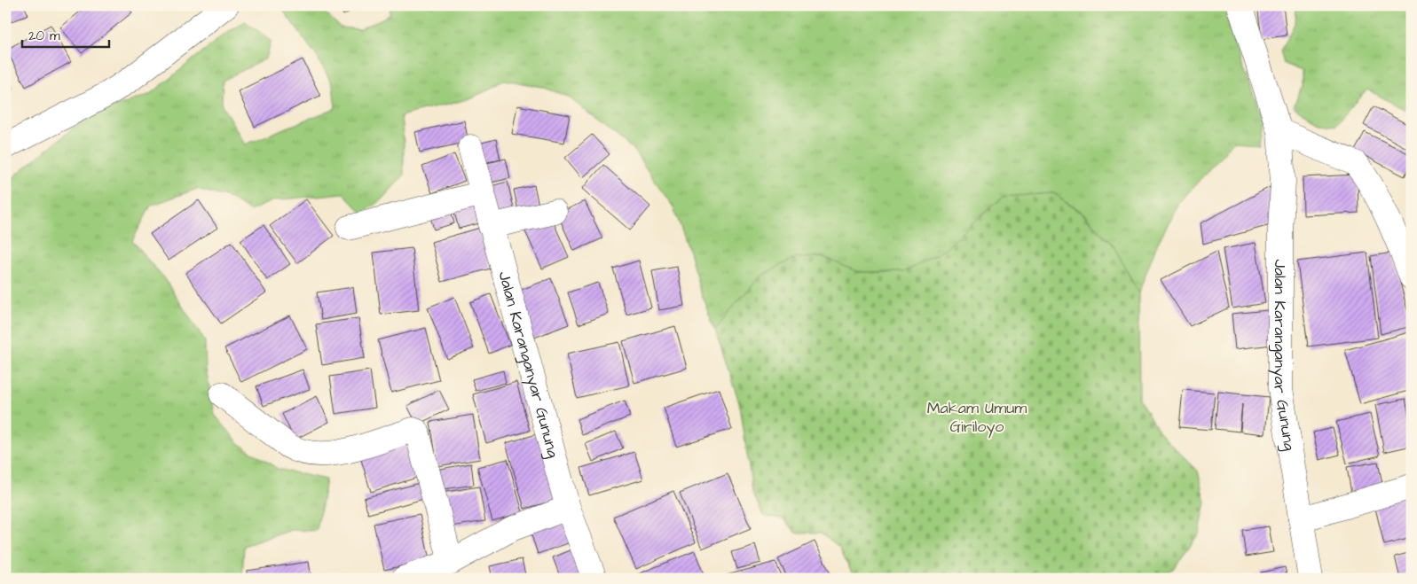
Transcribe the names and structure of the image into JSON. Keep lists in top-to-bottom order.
{
  "streets": {
    "street": ["Jalan Karanganyar Gunung"]
  },
  "parks": ["Makam Umum Giriloyo"],
  "scale_bar": "20 m"
}
